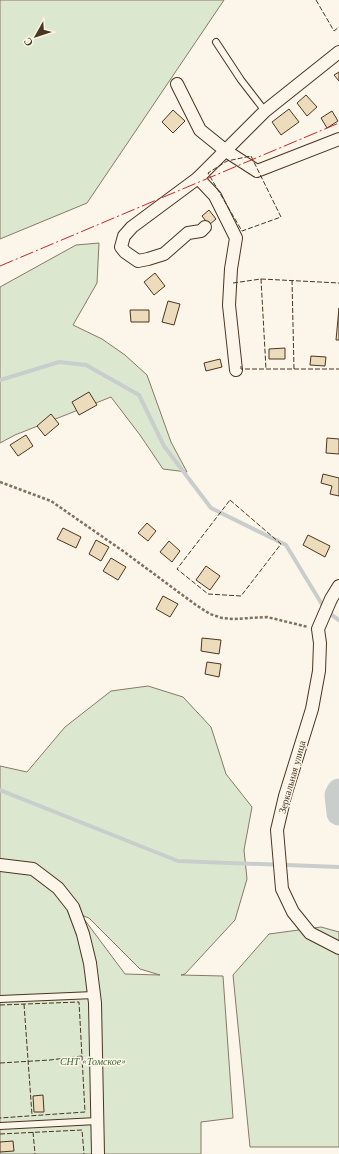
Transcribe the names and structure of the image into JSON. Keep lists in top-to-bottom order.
{
  "streets": {
    "street": ["Зеркальная улица"]
  },
  "parks": ["СНТ «Томское»"],
  "north": "bottom left"
}
